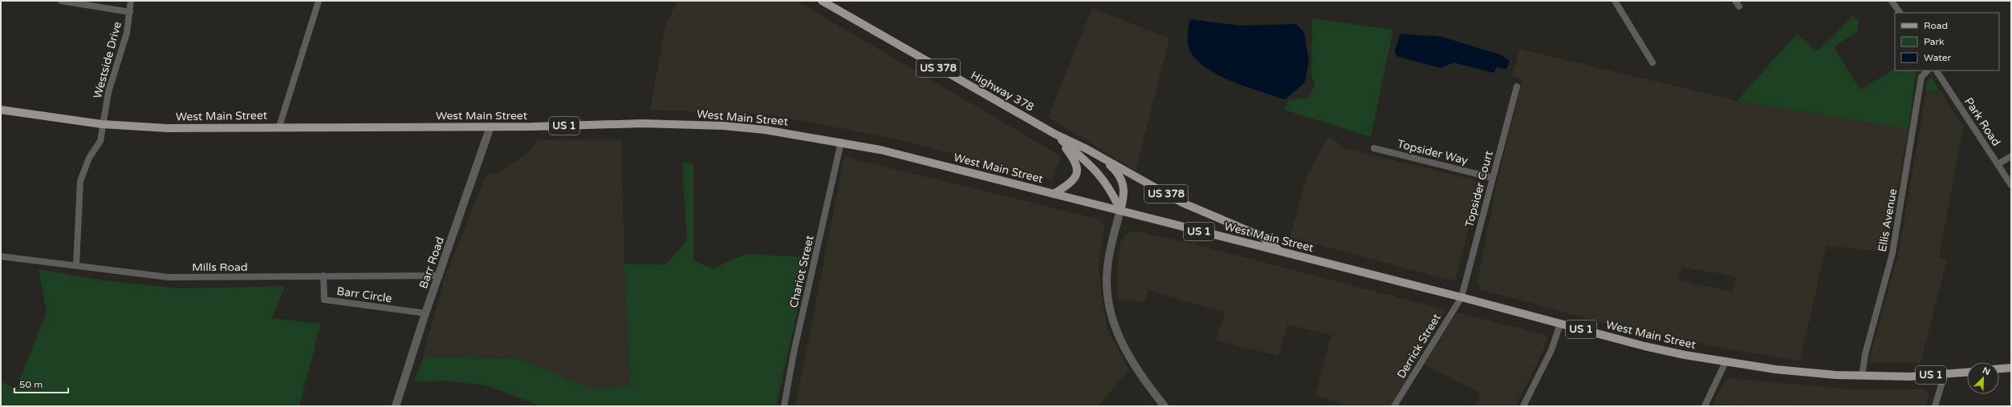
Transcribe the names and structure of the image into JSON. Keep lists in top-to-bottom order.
{
  "streets": {
    "main road": [
      "US 378",
      "Highway 378",
      "West Main Street",
      "US 1"
    ],
    "street": [
      "Westside Drive",
      "Park Road",
      "Topsider Way",
      "Topsider Court",
      "Ellis Avenue",
      "Barr Road",
      "Mills Road",
      "Chariot Street",
      "Barr Circle",
      "Derrick Street"
    ]
  },
  "crossings": [
    ["Westside Drive", "West Main Street"],
    ["Westside Drive", "Mills Road"],
    ["US 378", "Highway 378"],
    ["US 378", "West Main Street"],
    ["West Main Street", "Topsider Court"],
    ["West Main Street", "Ellis Avenue"],
    ["West Main Street", "Barr Road"],
    ["West Main Street", "Chariot Street"],
    ["West Main Street", "Derrick Street"],
    ["Topsider Way", "Topsider Court"],
    ["Topsider Court", "Derrick Street"],
    ["Barr Road", "Mills Road"],
    ["Barr Road", "Barr Circle"],
    ["Mills Road", "Barr Circle"]
  ],
  "legend": ["Road", "Park", "Water"],
  "scale_bar": "50 m",
  "north": "top right"
}
